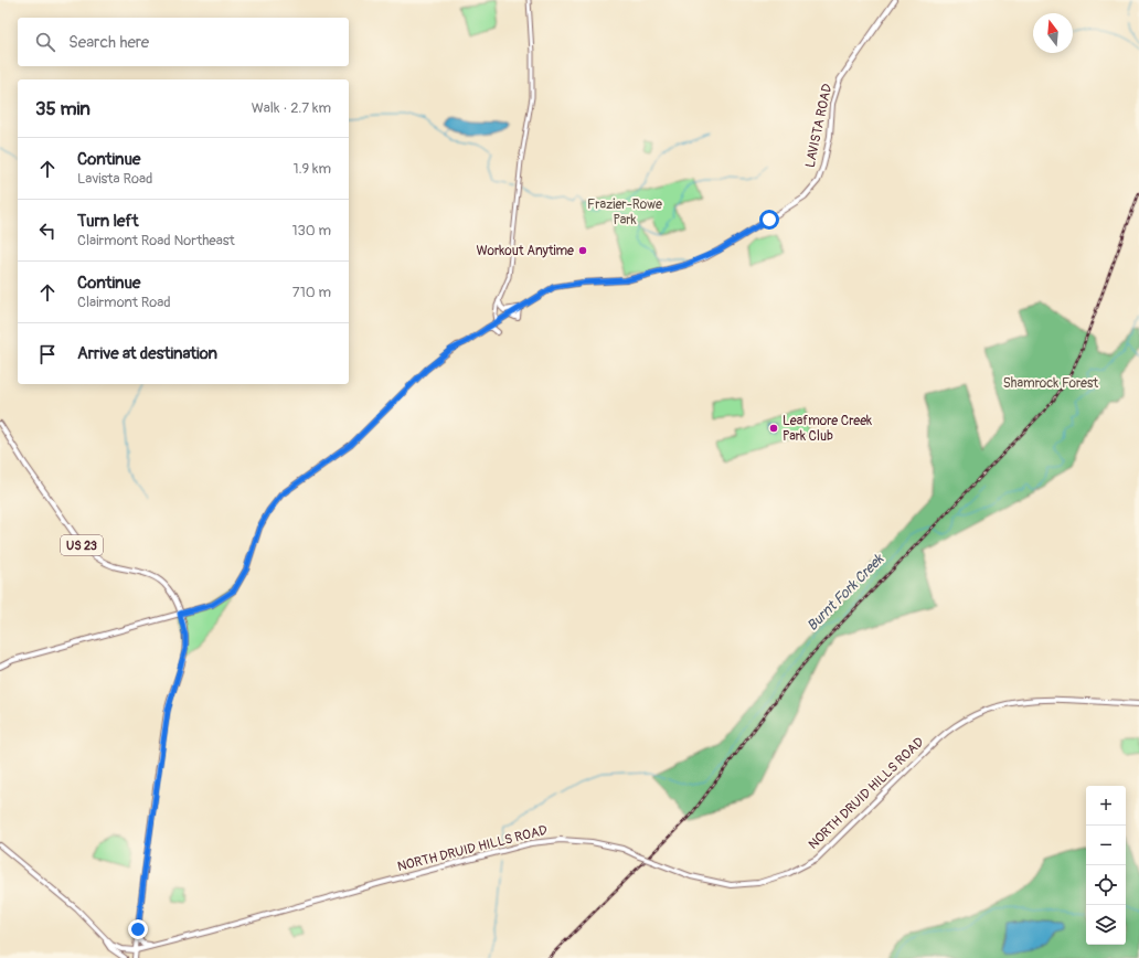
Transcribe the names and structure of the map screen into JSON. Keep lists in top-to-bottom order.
{
  "streets": {
    "main road": ["LAVISTA ROAD", "US 23", "NORTH DRUID HILLS ROAD"]
  },
  "crossings": [
    ["LAVISTA ROAD", "US 23"],
    ["US 23", "NORTH DRUID HILLS ROAD"]
  ],
  "water": ["Burnt Fork Creek"],
  "parks": ["Frazier-Rowe Park", "Shamrock Forest"],
  "places": ["Workout Anytime", "Leafmore Creek Park Club"],
  "north": "top",
  "page": {
    "search": "Search here",
    "heading": ["35 min", "Walk · 2.7 km"],
    "list": [
      ["Continue", "Lavista Road", "1.9 km"],
      ["Turn left", "Clairmont Road Northeast", "130 m"],
      ["Continue", "Clairmont Road", "710 m"],
      "Arrive at destination"
    ],
    "map_buttons": ["+", "−"]
  }
}
